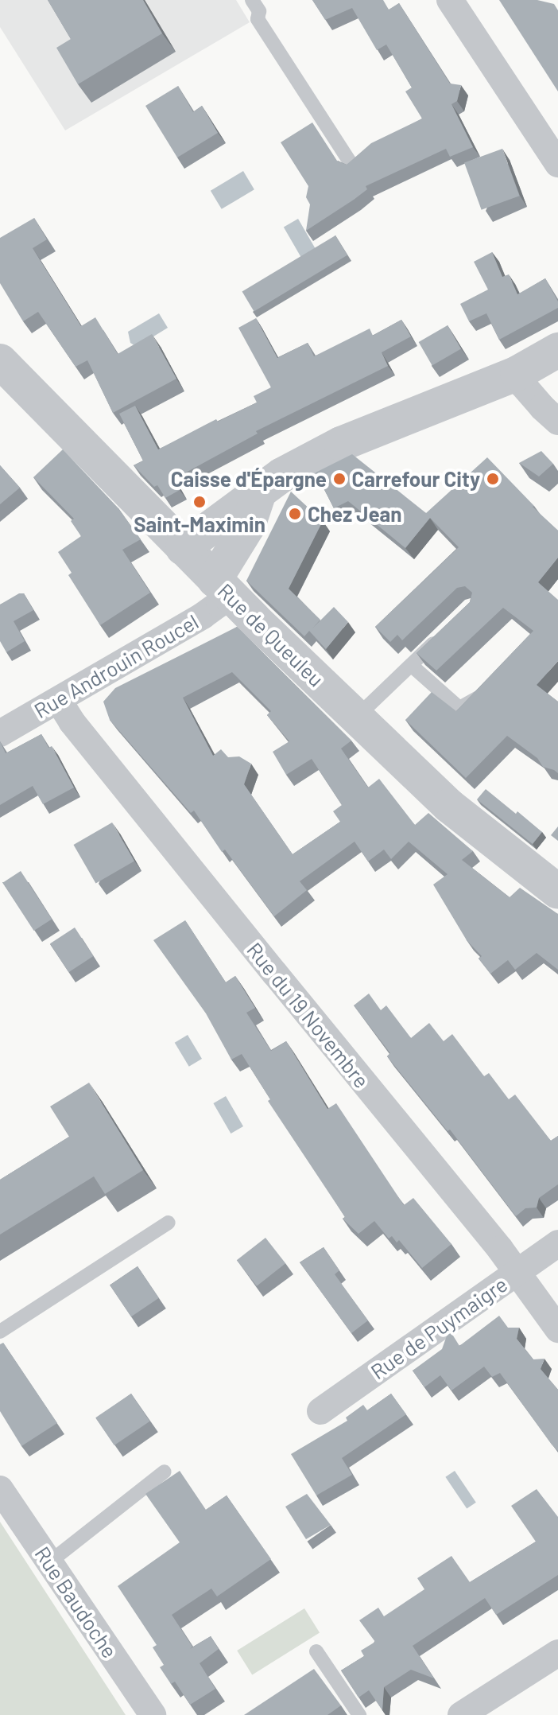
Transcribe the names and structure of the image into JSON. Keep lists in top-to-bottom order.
{
  "streets": {
    "street": [
      "Rue de Queuleu",
      "Rue Androuin Roucel",
      "Rue du 19 Novembre",
      "Rue de Puymaigre",
      "Rue Baudoche"
    ]
  },
  "crossings": [
    ["Rue de Queuleu", "Rue Androuin Roucel"],
    ["Rue Androuin Roucel", "Rue du 19 Novembre"],
    ["Rue du 19 Novembre", "Rue de Puymaigre"]
  ],
  "places": [
    "Caisse d'Épargne",
    "Carrefour City",
    "Saint-Maximin",
    "Chez Jean"
  ]
}
